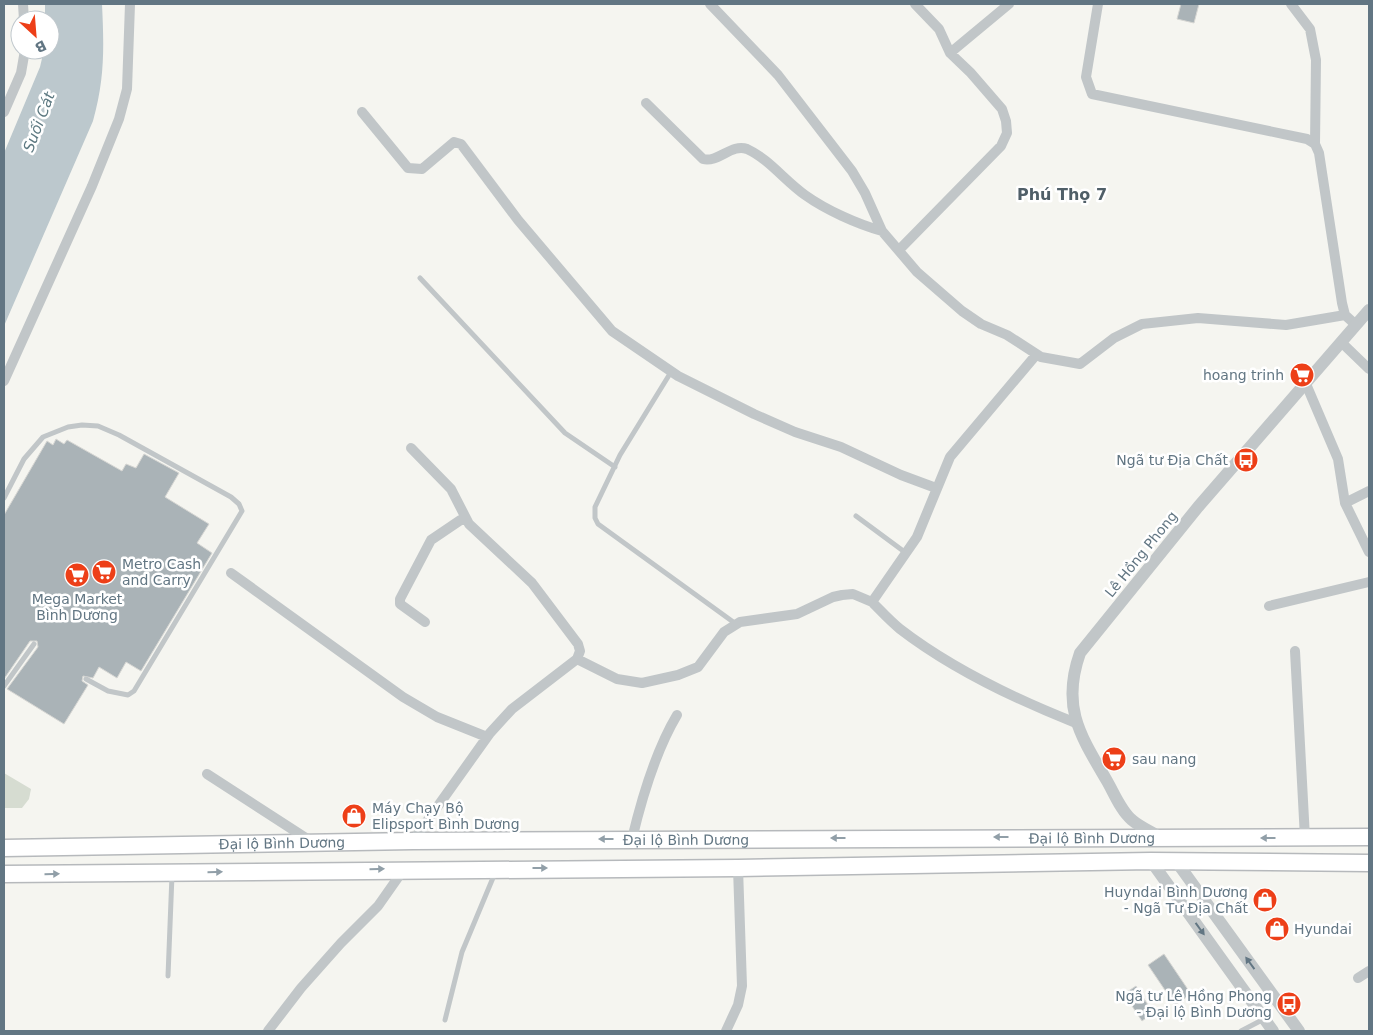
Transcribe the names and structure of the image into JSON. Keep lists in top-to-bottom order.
{
  "streets": {
    "highway": ["Đại lộ Bình Dương"],
    "street": ["Lê Hồng Phong"]
  },
  "crossings": [
    ["Lê Hồng Phong", "Đại lộ Bình Dương"]
  ],
  "districts": ["Phú Thọ 7"],
  "water": ["Suối Cát"],
  "places": {
    "supermarket": [
      "hoang trinh",
      "Metro Cash and Carry",
      "Mega Market Bình Dương",
      "sau nang"
    ],
    "bus stop": ["Ngã tư Địa Chất", "Ngã tư Lê Hồng Phong - Đại lộ Bình Dương"],
    "shop": ["Máy Chạy Bộ Elipsport Bình Dương", "Huyndai Bình Dương - Ngã Tư Địa Chất", "Hyundai"]
  },
  "north": "bottom right"
}
